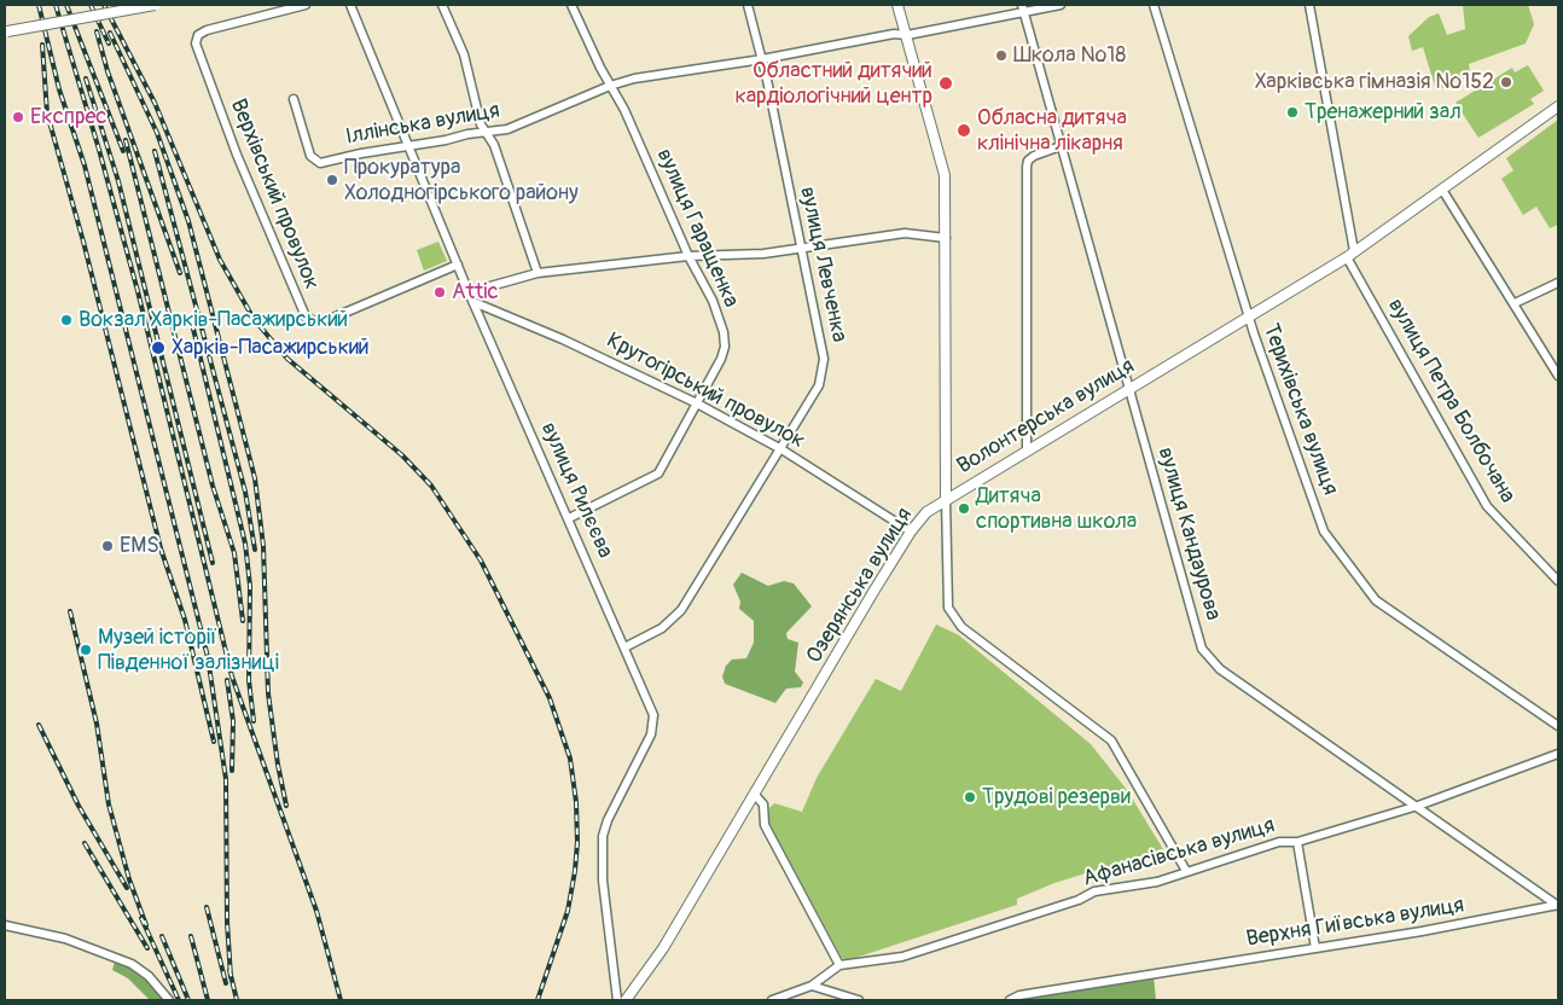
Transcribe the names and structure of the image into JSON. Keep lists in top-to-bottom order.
{
  "streets": {
    "main road": ["Волонтерська вулиця", "Озерянська вулиця"],
    "street": [
      "Іллінська вулиця",
      "Верхівський провулок",
      "вулиця Гаращенка",
      "вулиця Левченка",
      "Крутогірський провулок",
      "вулиця Петра Болбочана",
      "Терихівська вулиця",
      "вулиця Рилєєва",
      "вулиця Кандаурова",
      "Афанасівська вулиця",
      "Верхня Гиївська вулиця"
    ]
  },
  "crossings": [
    ["Іллінська вулиця", "вулиця Гаращенка"],
    ["Іллінська вулиця", "вулиця Левченка"],
    ["Іллінська вулиця", "вулиця Рилєєва"],
    ["Іллінська вулиця", "вулиця Кандаурова"],
    ["Верхівський провулок", "вулиця Рилєєва"],
    ["вулиця Гаращенка", "Крутогірський провулок"],
    ["вулиця Гаращенка", "вулиця Рилєєва"],
    ["вулиця Левченка", "Крутогірський провулок"],
    ["вулиця Левченка", "вулиця Рилєєва"],
    ["Крутогірський провулок", "вулиця Рилєєва"],
    ["Крутогірський провулок", "Озерянська вулиця"],
    ["вулиця Петра Болбочана", "Волонтерська вулиця"],
    ["Терихівська вулиця", "Волонтерська вулиця"],
    ["Волонтерська вулиця", "вулиця Кандаурова"],
    ["Волонтерська вулиця", "Озерянська вулиця"],
    ["Волонтерська вулиця", "Афанасівська вулиця"],
    ["вулиця Кандаурова", "Афанасівська вулиця"],
    ["вулиця Кандаурова", "Верхня Гиївська вулиця"]
  ],
  "places": [
    "Школа №18",
    "Харківська гімназія №152",
    "Областний дитячий кардіологічний центр",
    "Тренажерний зал",
    "Експрес",
    "Обласна дитяча клінічна лікарня",
    "Прокуратура Холодногірського району",
    "Attic",
    "Вокзал Харків-Пасажирський",
    "Харків-Пасажирський",
    "Дитяча спортивна школа",
    "EMS",
    "Музей історії Південної залізниці",
    "Трудові резерви"
  ]
}
